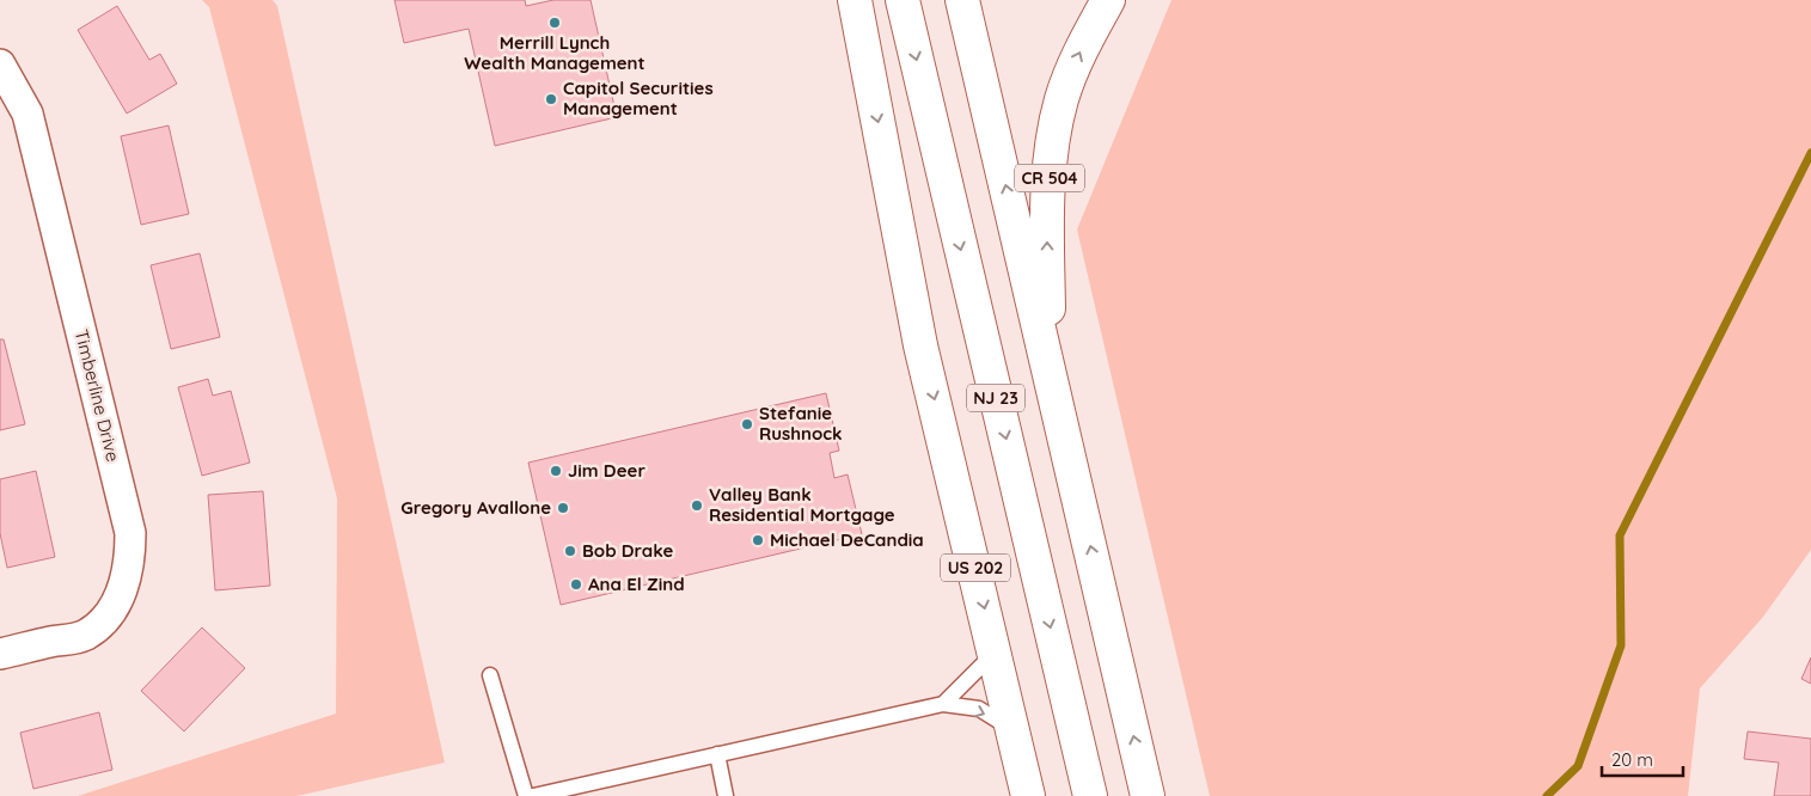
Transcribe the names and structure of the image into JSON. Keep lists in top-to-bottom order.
{
  "streets": {
    "highway": ["CR 504", "NJ 23", "US 202"],
    "street": ["Timberline Drive"]
  },
  "places": [
    "Merrill Lynch Wealth Management",
    "Capitol Securities Management",
    "Stefanie Rushnock",
    "Jim Deer",
    "Valley Bank Residential Mortgage",
    "Gregory Avallone",
    "Michael DeCandia",
    "Bob Drake",
    "Ana El Zind"
  ],
  "scale_bar": "20 m"
}
